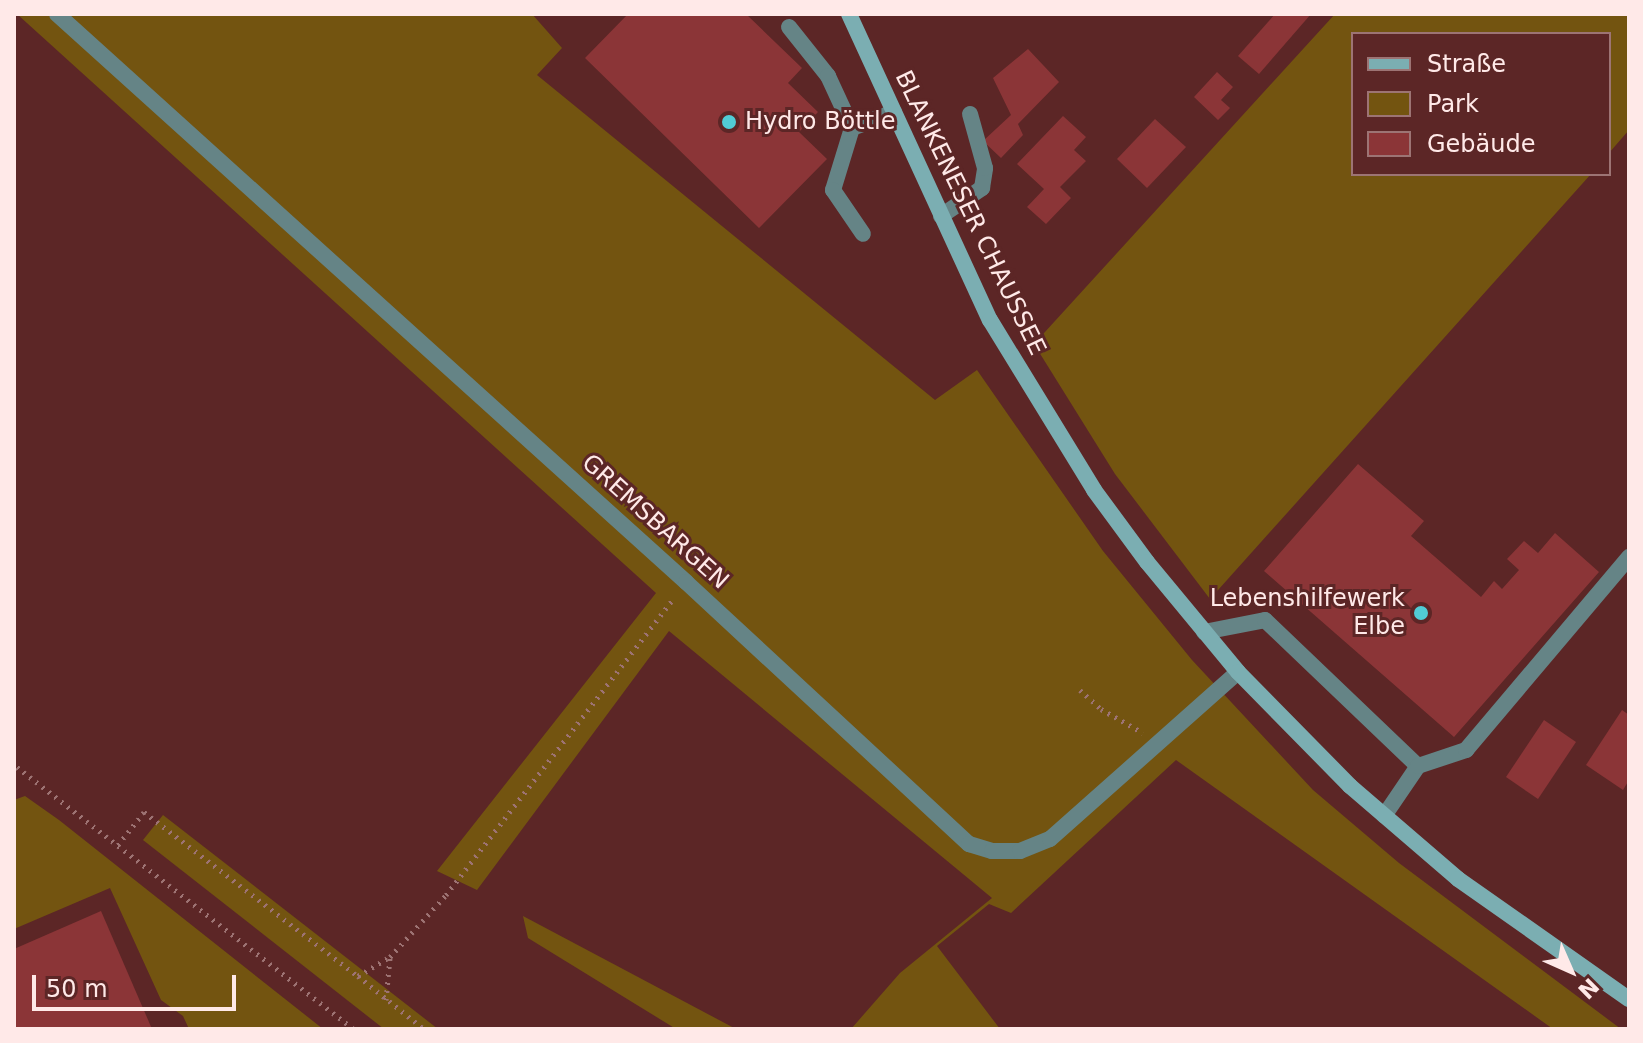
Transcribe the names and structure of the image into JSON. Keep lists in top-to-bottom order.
{
  "streets": {
    "main road": ["BLANKENESER CHAUSSEE"],
    "street": ["GREMSBARGEN"]
  },
  "crossings": [
    ["BLANKENESER CHAUSSEE", "GREMSBARGEN"]
  ],
  "places": ["Hydro Böttle", "Lebenshilfewerk Elbe"],
  "legend": ["Straße", "Park", "Gebäude"],
  "scale_bar": "50 m",
  "north": "bottom right"
}
